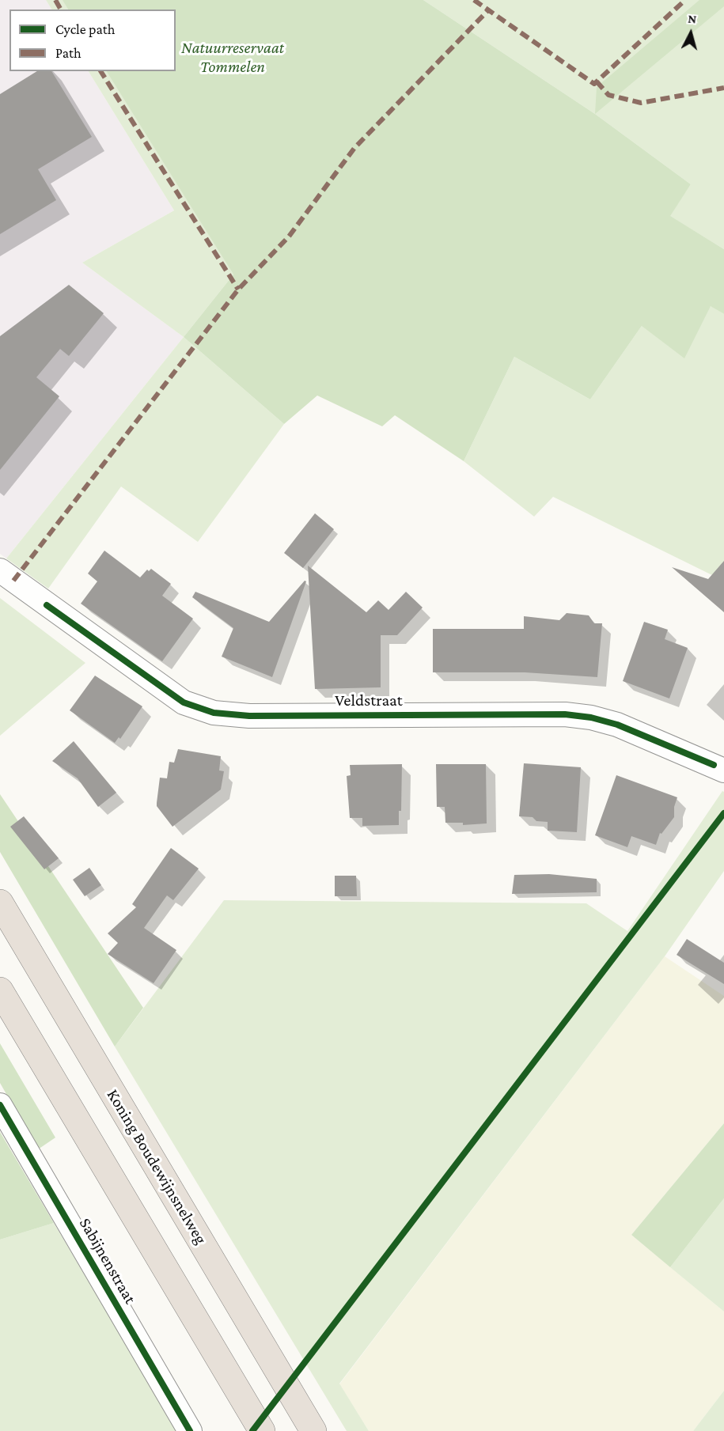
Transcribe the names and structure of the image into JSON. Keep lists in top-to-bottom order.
{
  "streets": {
    "highway": ["Koning Boudewijnsnelweg"],
    "street": ["Veldstraat", "Sabijnenstraat"]
  },
  "parks": ["Natuurreservaat Tommelen"],
  "legend": ["Cycle path", "Path"],
  "north": "top"
}
